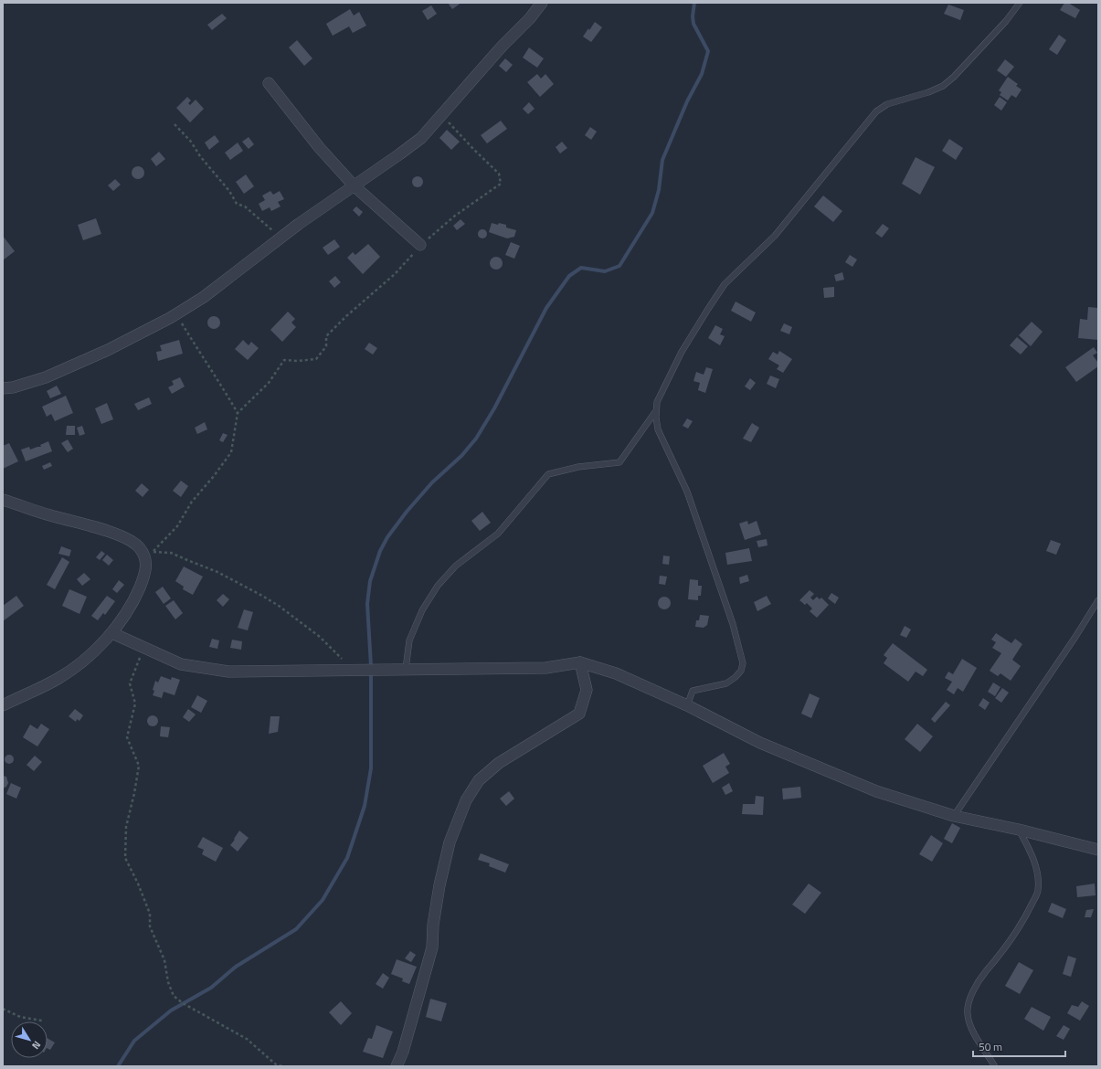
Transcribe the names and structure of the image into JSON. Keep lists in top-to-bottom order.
{
  "scale_bar": "50 m",
  "north": "bottom right"
}
